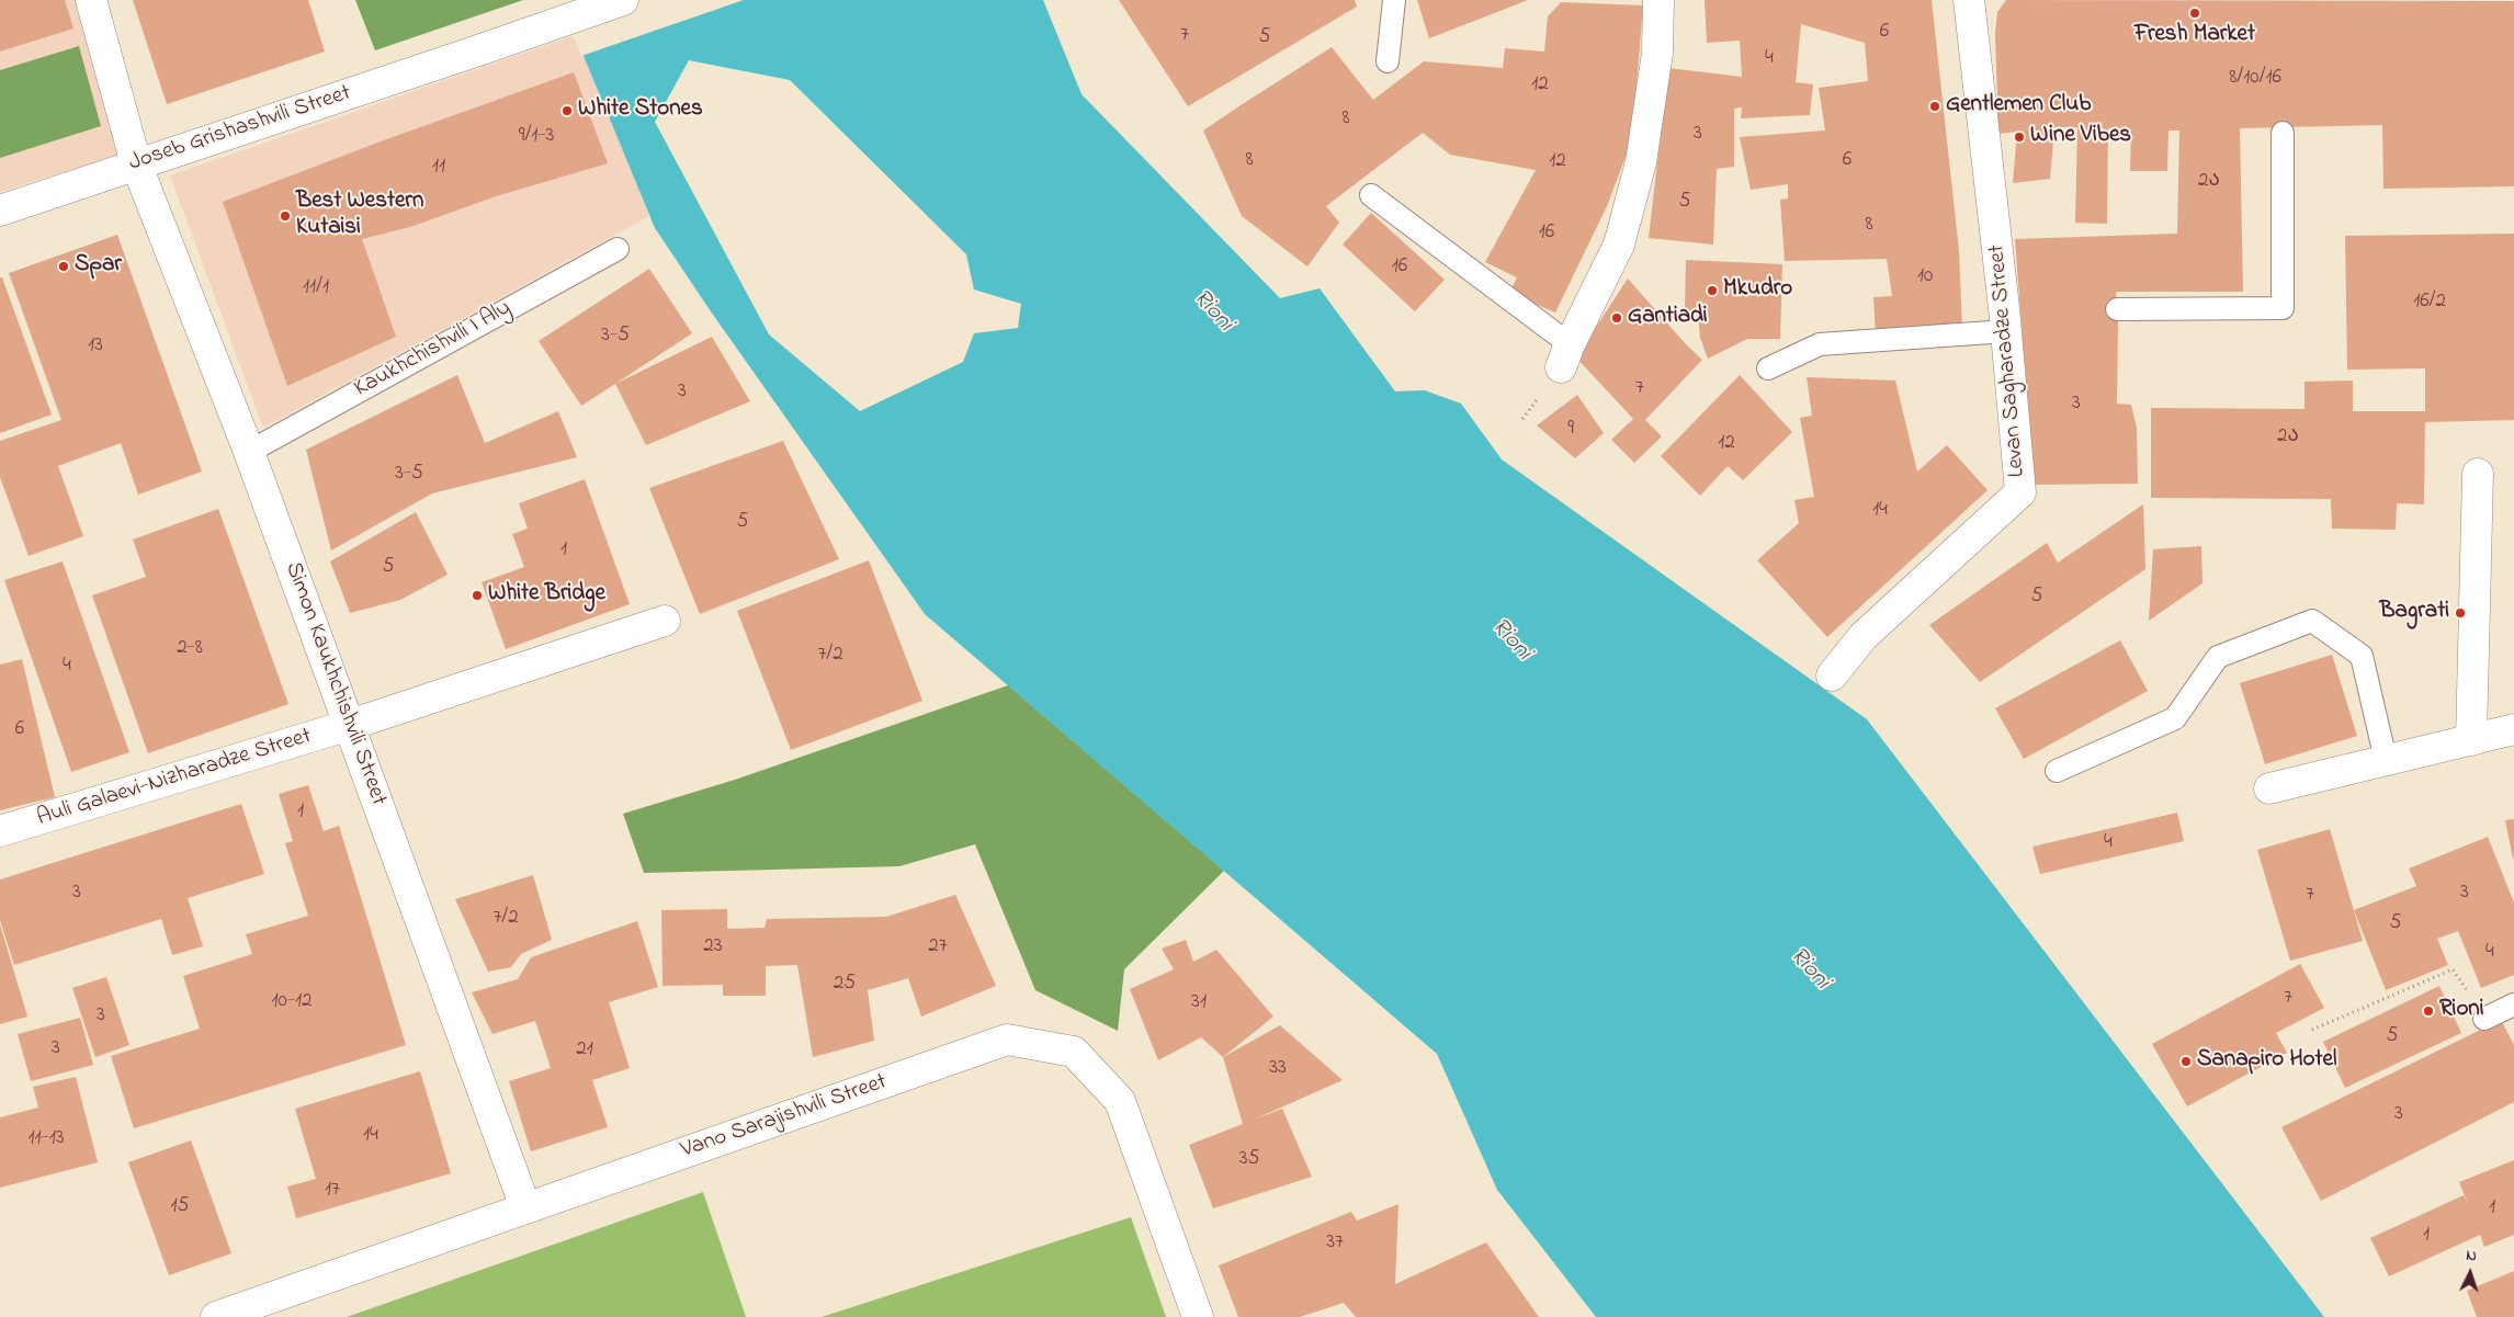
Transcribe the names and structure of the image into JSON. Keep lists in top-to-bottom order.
{
  "streets": {
    "street": [
      "Joseb Grishashvili Street",
      "Levan Sagharadze Street",
      "Simon Kaukhchishvili Street",
      "Auli Galaevi-Nizharadze Street",
      "Vano Sarajishvili Street"
    ],
    "lane": ["Kaukhchishvili I Aly"]
  },
  "crossings": [
    ["Joseb Grishashvili Street", "Simon Kaukhchishvili Street"],
    ["Kaukhchishvili I Aly", "Simon Kaukhchishvili Street"],
    ["Simon Kaukhchishvili Street", "Auli Galaevi-Nizharadze Street"],
    ["Simon Kaukhchishvili Street", "Vano Sarajishvili Street"]
  ],
  "water": ["Rioni"],
  "places": [
    "Fresh Market",
    "Gentlemen Club",
    "White Stones",
    "Wine Vibes",
    "Best Western Kutaisi",
    "Spar",
    "Mkudro",
    "Gantiadi",
    "White Bridge",
    "Bagrati",
    "Rioni",
    "Sanapiro Hotel"
  ],
  "house_numbers": [
    "6",
    "7",
    "5",
    "4",
    "8/10/16",
    "12",
    "8",
    "3",
    "9/1-3",
    "8",
    "6",
    "12",
    "11",
    "2ა",
    "5",
    "8",
    "16",
    "16",
    "10",
    "11/1",
    "16/2",
    "3-5",
    "13",
    "7",
    "3",
    "3",
    "9",
    "2ა",
    "12",
    "3-5",
    "14",
    "5",
    "1",
    "5",
    "5",
    "2-8",
    "7/2",
    "4",
    "6",
    "1",
    "4",
    "3",
    "3",
    "7",
    "7/2",
    "5",
    "23",
    "27",
    "4",
    "25",
    "7",
    "10-12",
    "31",
    "3",
    "5",
    "3",
    "21",
    "33",
    "3",
    "14",
    "11-13",
    "35",
    "17",
    "15",
    "1",
    "1",
    "37"
  ],
  "north": "top"
}
